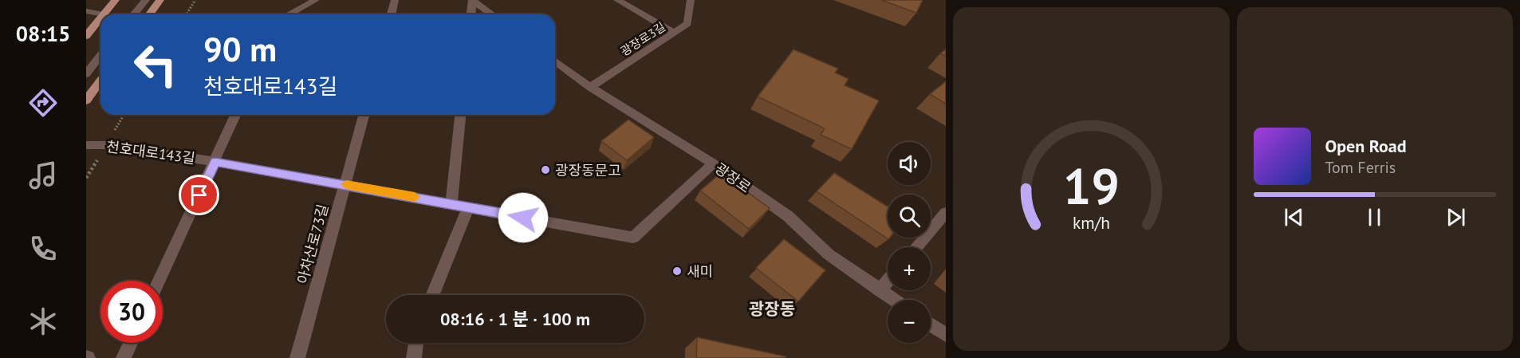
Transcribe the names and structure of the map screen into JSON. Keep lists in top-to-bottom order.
{
  "streets": {
    "street": [
      "광장로3길",
      "천호대로143길",
      "광장로",
      "아차산로73길"
    ]
  },
  "crossings": [
    ["광장로3길", "광장로"],
    ["천호대로143길", "광장로"],
    ["천호대로143길", "아차산로73길"]
  ],
  "districts": ["광장동"],
  "places": ["광장동문고", "새미"],
  "page": {
    "tabs": "08:15",
    "turn": ["90 m", "천호대로143길"],
    "song": ["Open Road", "Tom Ferris"],
    "map_buttons": ["+", "−"],
    "limit": "30",
    "trip": "08:16 · 1 분 · 100 m",
    "gauge": ["19", "km/h"]
  }
}
